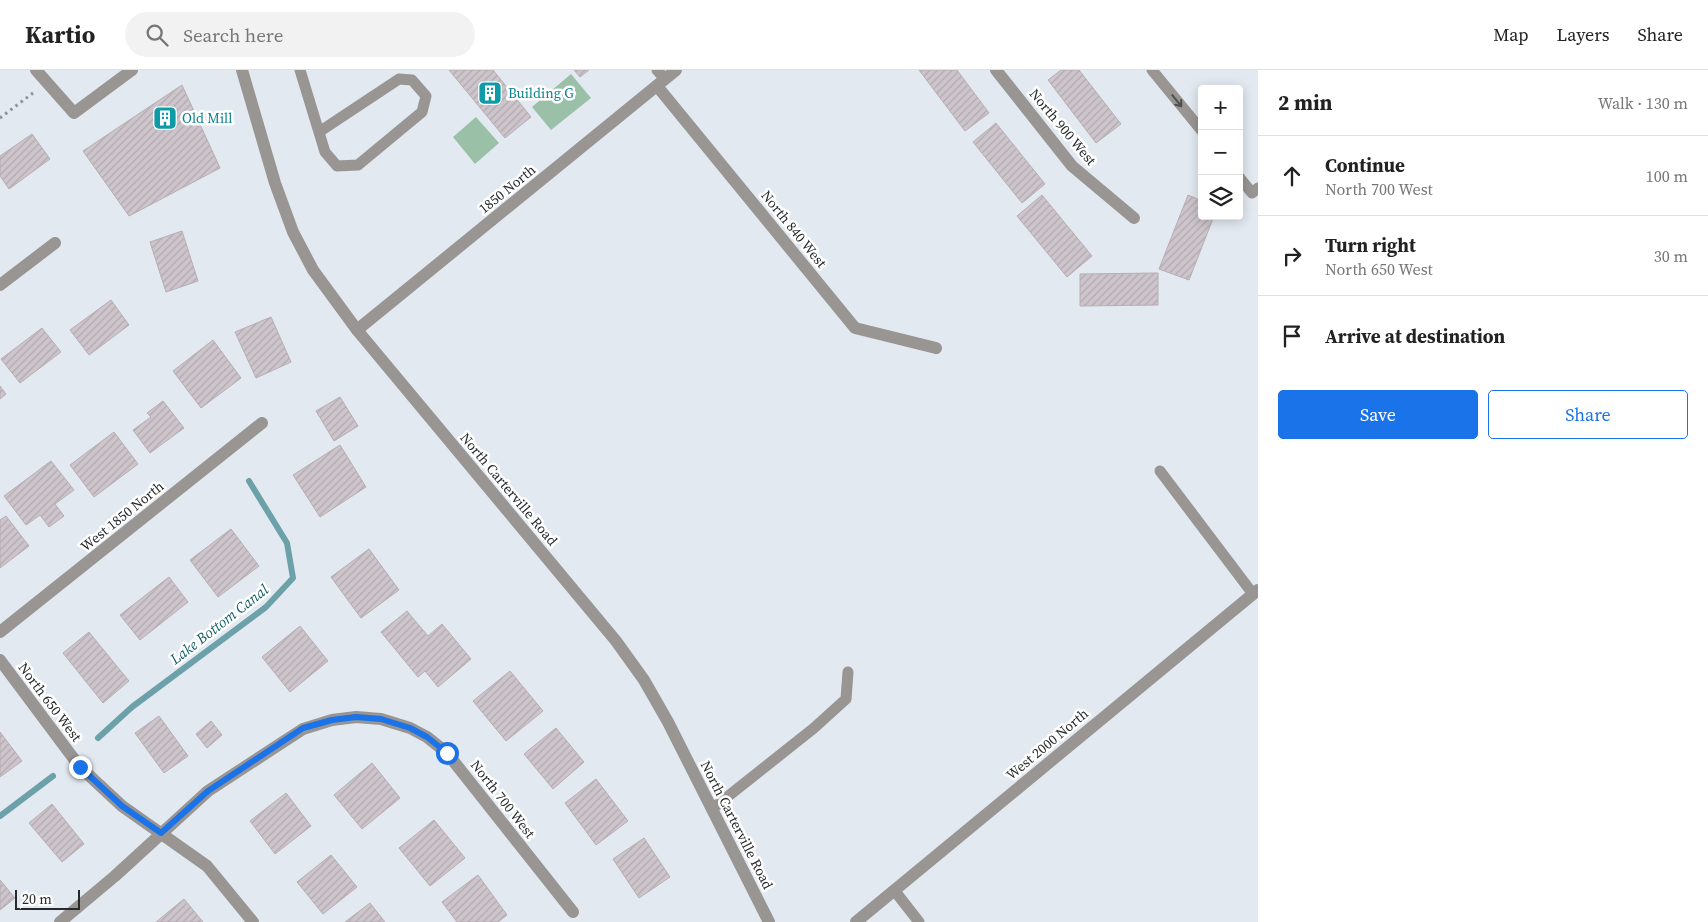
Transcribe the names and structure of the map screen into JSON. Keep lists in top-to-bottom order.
{
  "streets": {
    "street": [
      "North 900 West",
      "1850 North",
      "North 840 West",
      "North Carterville Road",
      "West 1850 North",
      "North 650 West",
      "West 2000 North",
      "North 700 West"
    ]
  },
  "crossings": [
    ["1850 North", "North 840 West"],
    ["1850 North", "North Carterville Road"],
    ["North 650 West", "North 700 West"]
  ],
  "water": ["Lake Bottom Canal"],
  "places": {
    "building": ["Building G", "Old Mill"]
  },
  "scale_bar": "20 m",
  "page": {
    "header": "Kartio",
    "search": "Search here",
    "nav": ["Map", "Layers", "Share"],
    "heading": ["2 min", "Walk · 130 m"],
    "map_buttons": ["+", "−"],
    "list": [
      ["Continue", "North 700 West", "100 m"],
      ["Turn right", "North 650 West", "30 m"],
      "Arrive at destination"
    ],
    "buttons": ["Save", "Share"],
    "scale": "20 m"
  }
}
